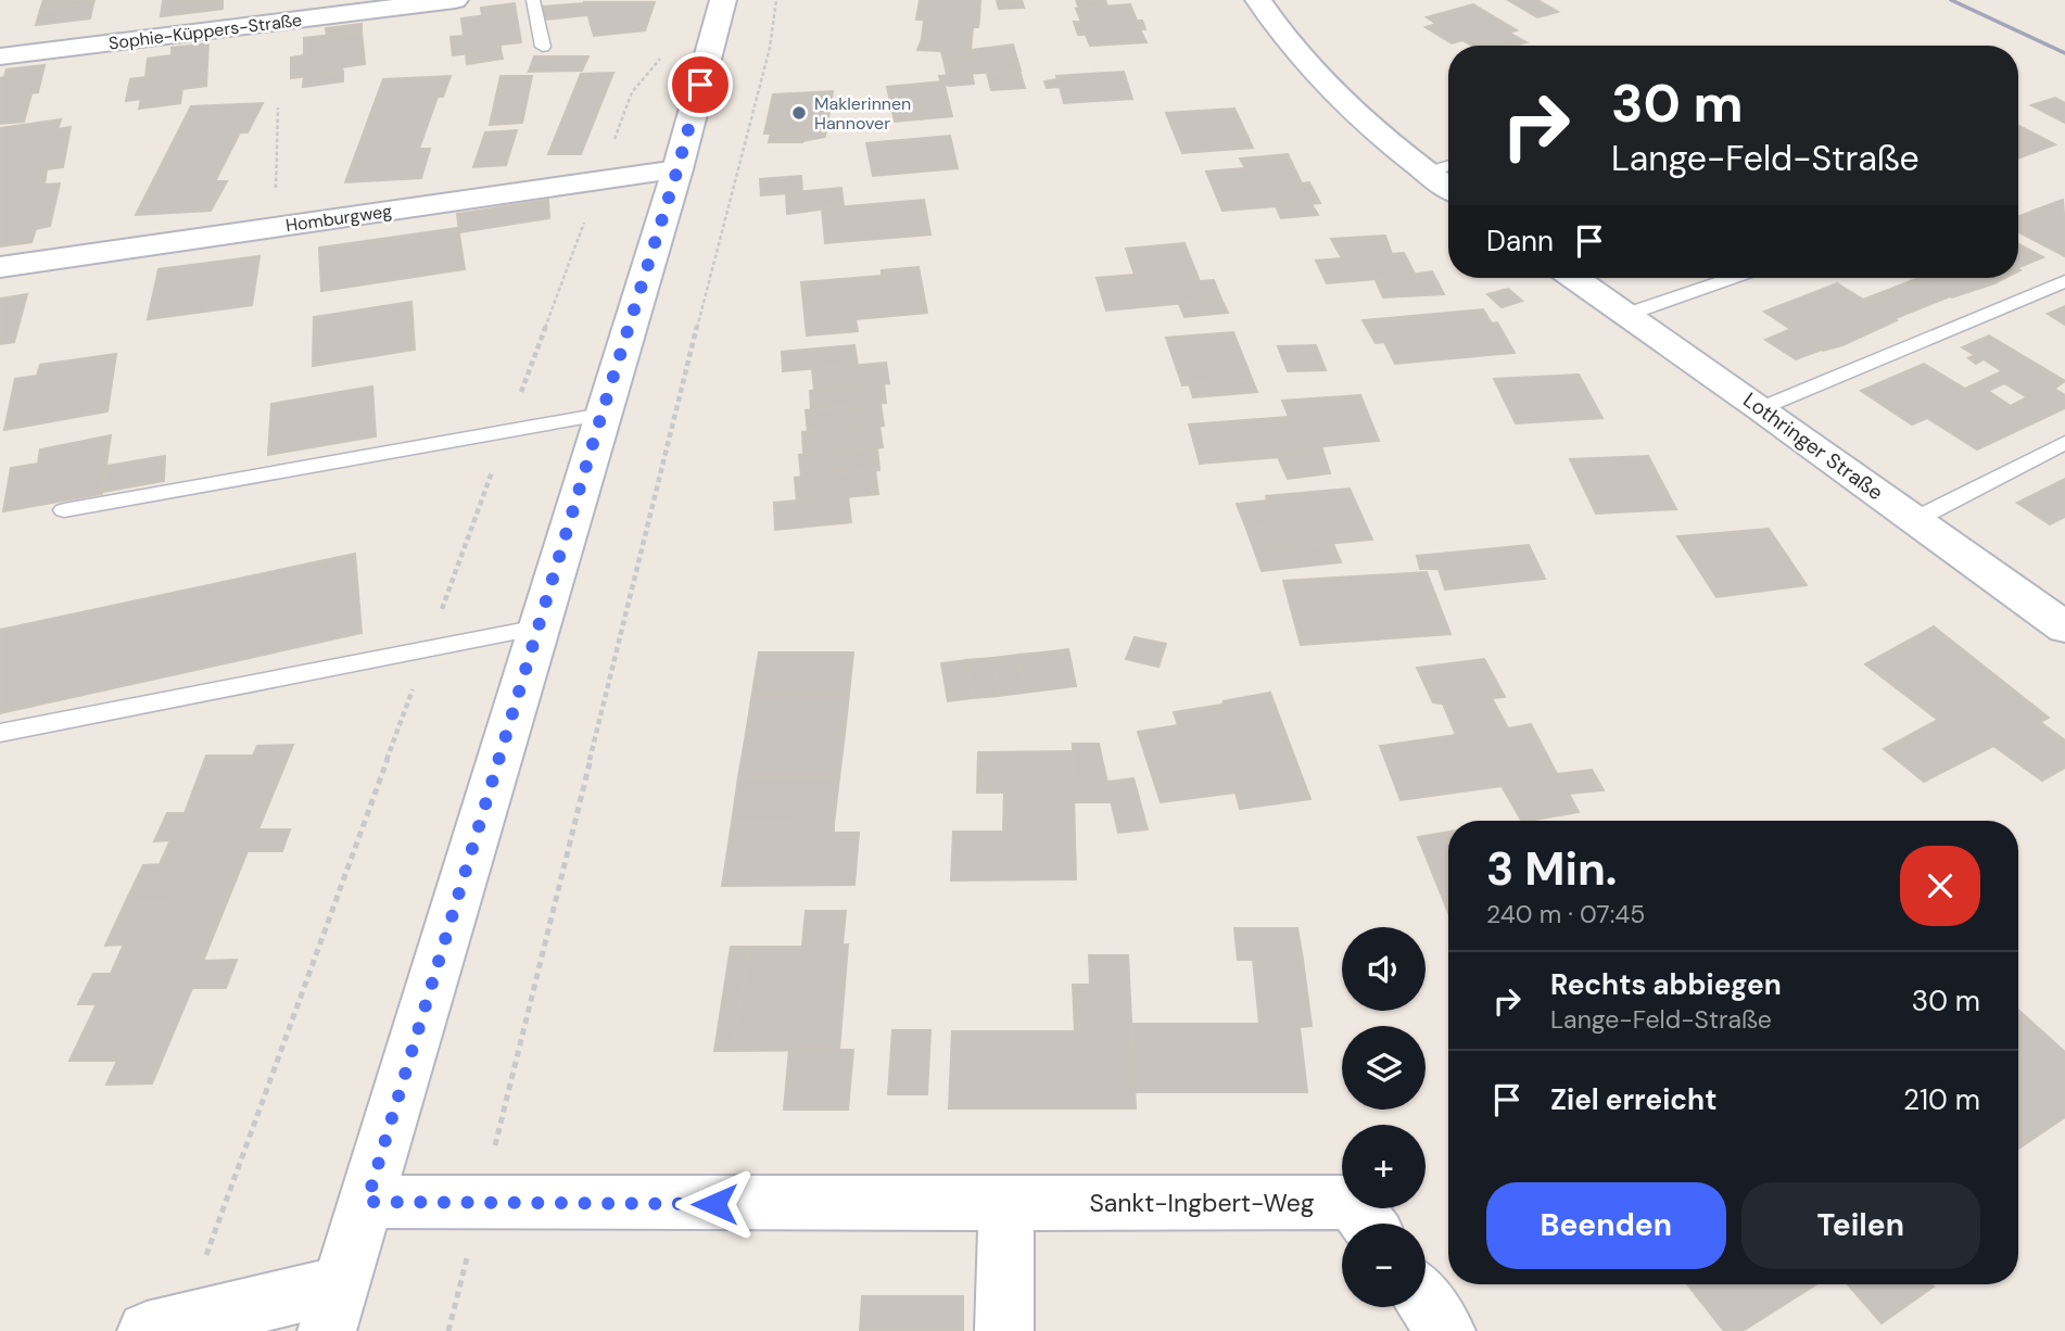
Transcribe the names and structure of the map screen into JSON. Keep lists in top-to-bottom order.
{
  "streets": {
    "street": [
      "Sophie-Küppers-Straße",
      "Homburgweg",
      "Lothringer Straße",
      "Sankt-Ingbert-Weg"
    ]
  },
  "places": ["Maklerinnen Hannover"],
  "page": {
    "turn": ["30 m", "Lange-Feld-Straße"],
    "then": "Dann",
    "heading": ["3 Min.", "240 m · 07:45"],
    "map_buttons": ["+", "−"],
    "list": [
      {
        "name": "Rechts abbiegen",
        "note": "Lange-Feld-Straße",
        "value": "30 m"
      },
      {
        "name": "Ziel erreicht",
        "value": "210 m"
      }
    ],
    "buttons": ["Beenden", "Teilen"]
  }
}
